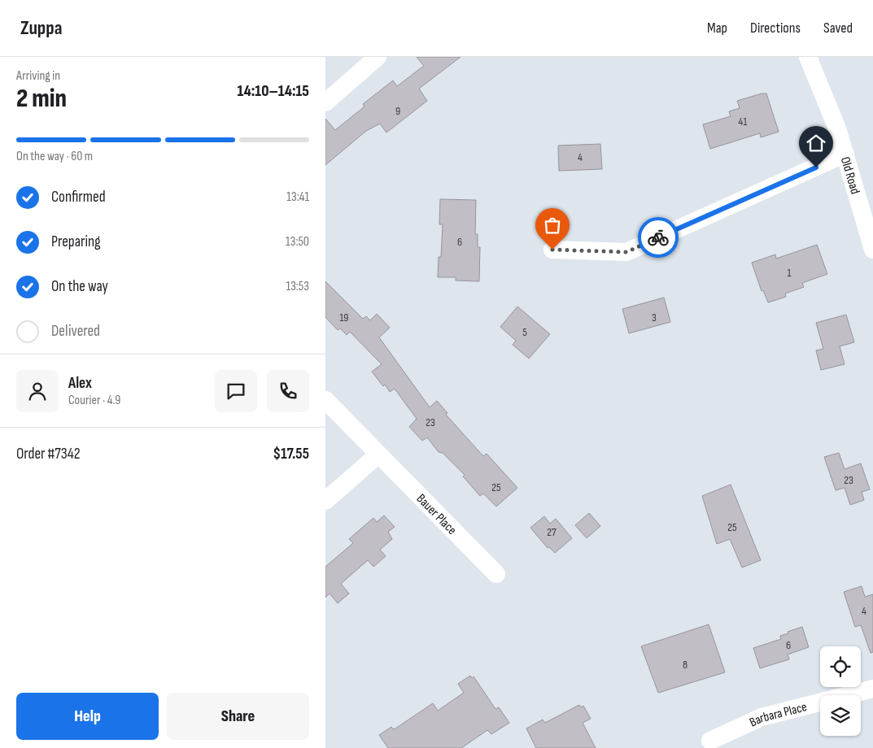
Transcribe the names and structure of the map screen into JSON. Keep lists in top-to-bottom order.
{
  "streets": {
    "street": ["Old Road", "Bauer Place", "Barbara Place"]
  },
  "house_numbers": [
    "9",
    "41",
    "4",
    "6",
    "1",
    "19",
    "3",
    "5",
    "23",
    "23",
    "25",
    "25",
    "27",
    "4",
    "6",
    "8"
  ],
  "page": {
    "header": "Zuppa",
    "nav": ["Map", "Directions", "Saved"],
    "heading": ["2 min", "Arriving in", "14:10–14:15"],
    "panel": [
      "Alex",
      "Courier · 4.9",
      "Order #7342",
      "$17.55"
    ],
    "bar": "On the way · 60 m",
    "list": [
      ["Confirmed", "13:41"],
      ["Preparing", "13:50"],
      ["On the way", "13:53"],
      "Delivered"
    ],
    "buttons": ["Help", "Share"]
  }
}
